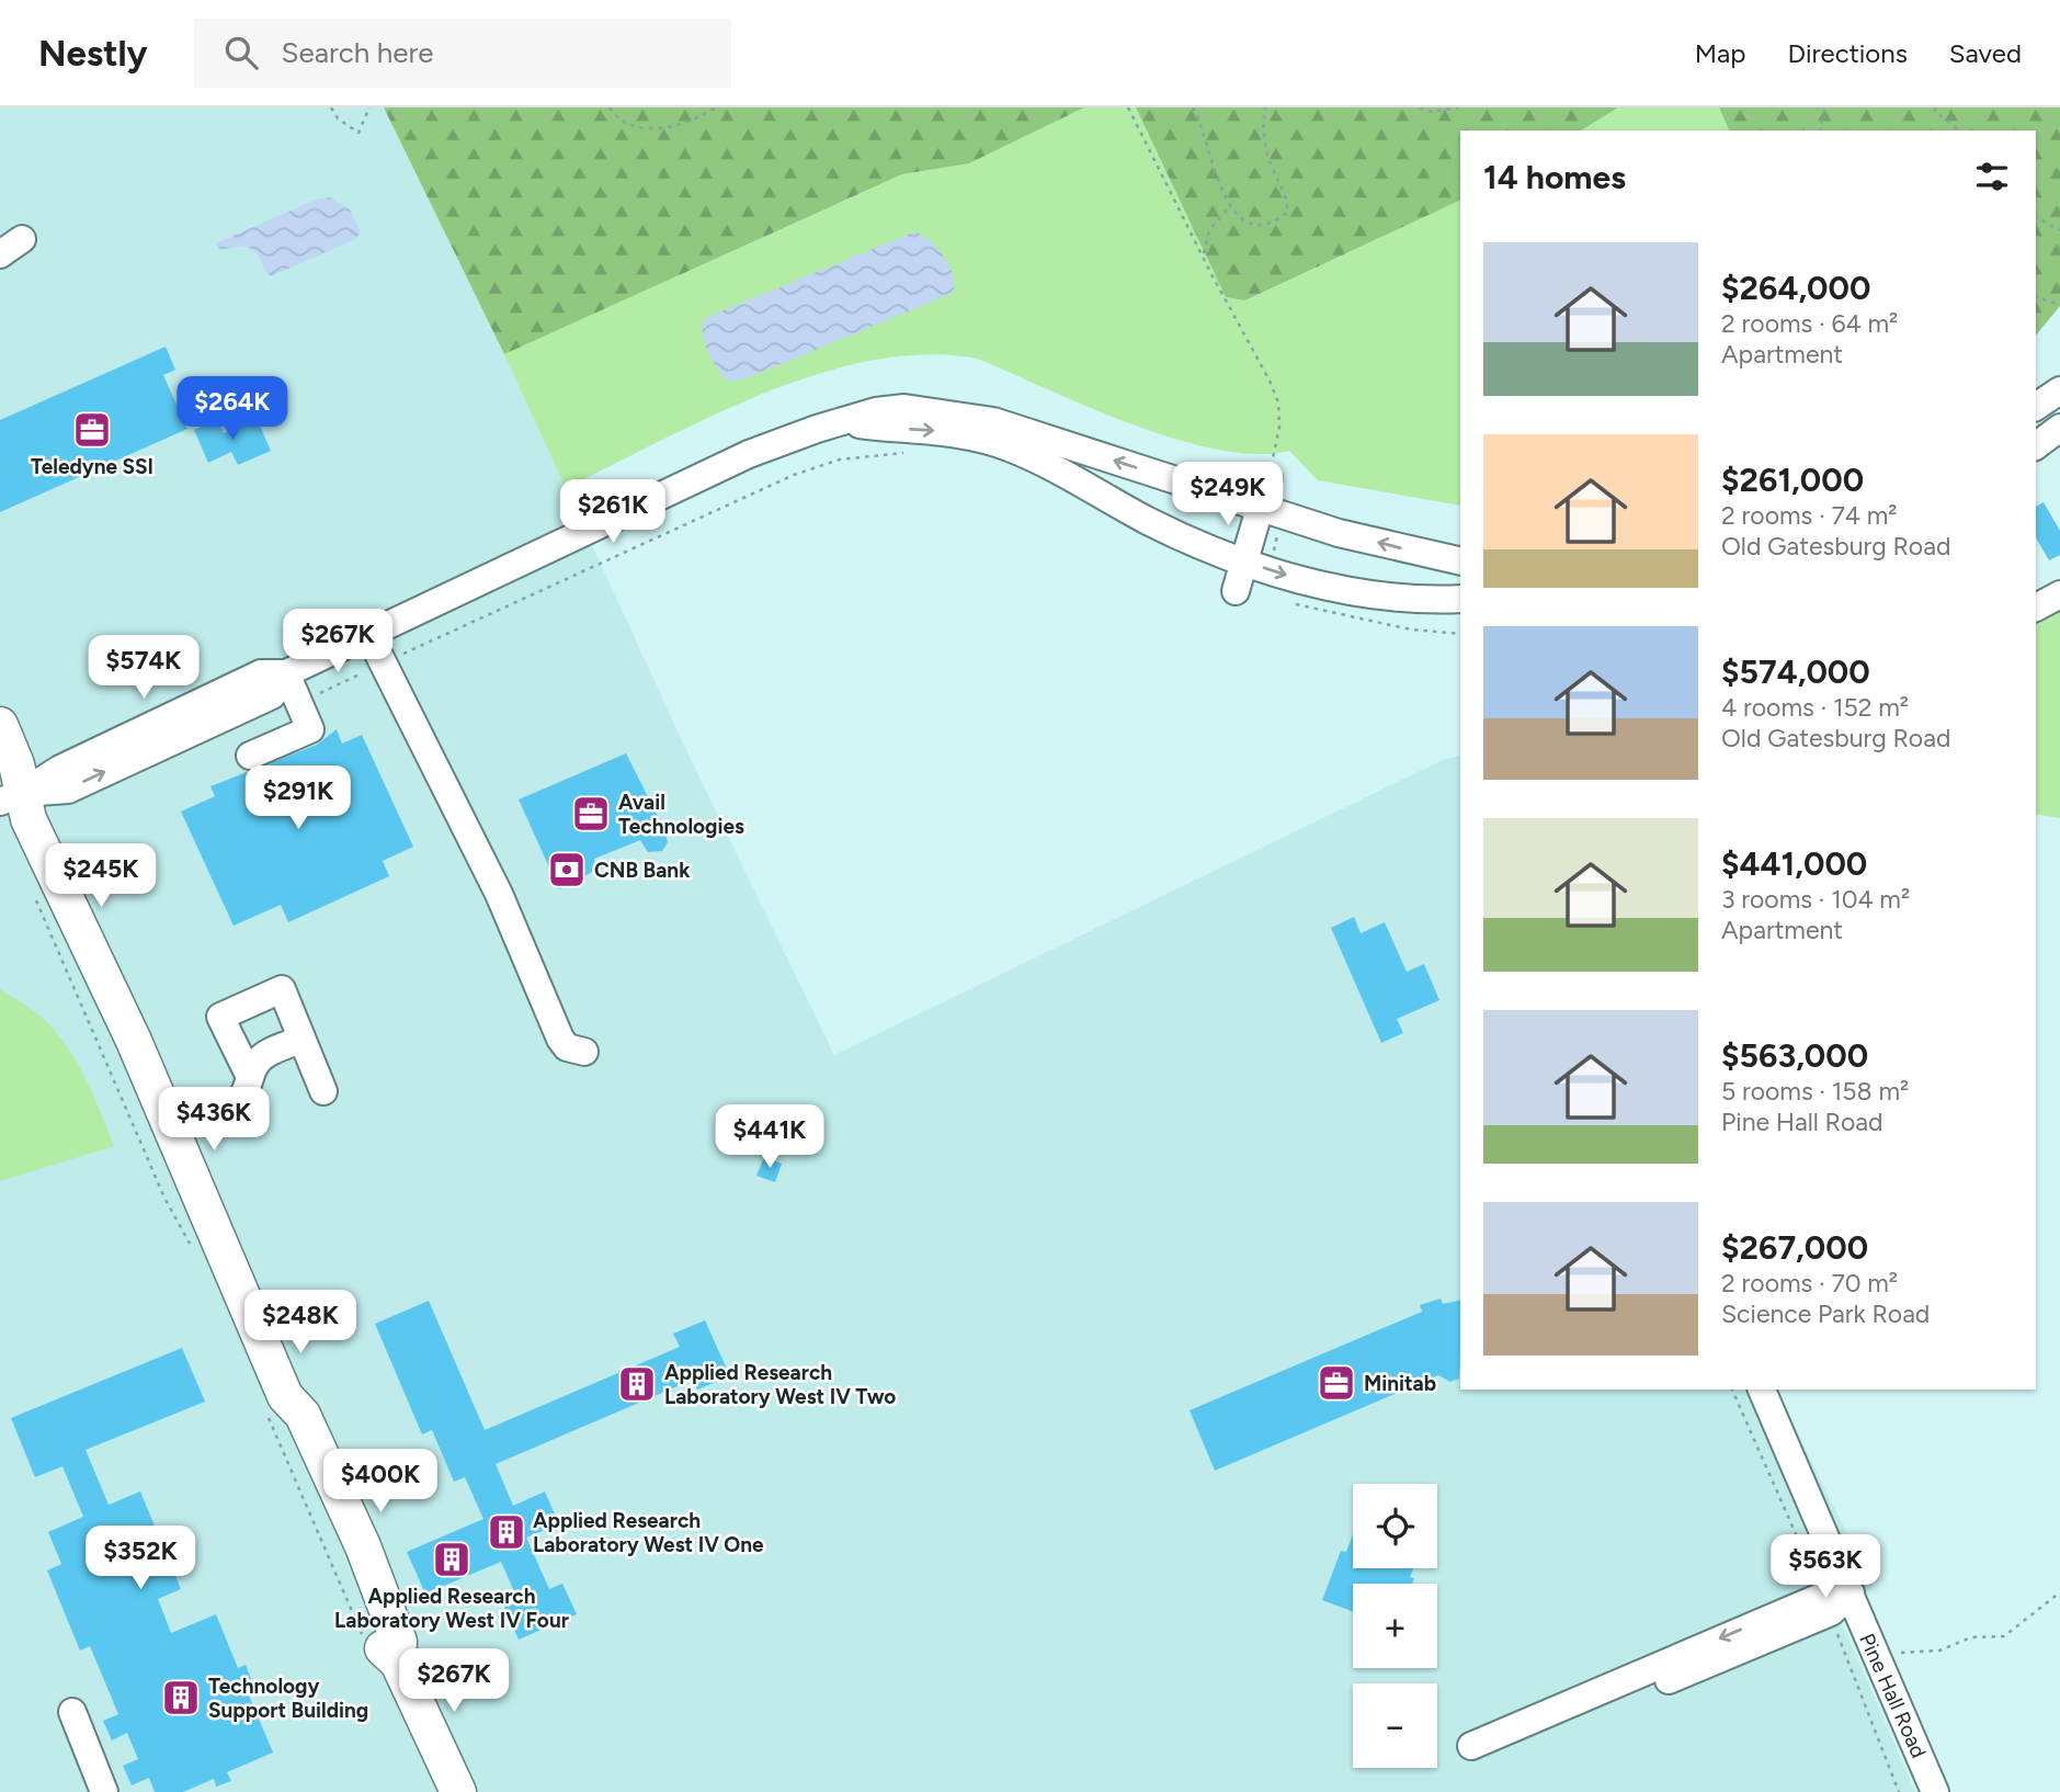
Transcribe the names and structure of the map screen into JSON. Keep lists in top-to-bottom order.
{
  "streets": {
    "street": ["Pine Hall Road"]
  },
  "places": {
    "office": ["Teledyne SSI", "Avail Technologies", "Minitab"],
    "bank": ["CNB Bank"],
    "building": [
      "Applied Research Laboratory West IV Two",
      "Applied Research Laboratory West IV One",
      "Applied Research Laboratory West IV Four",
      "Technology Support Building"
    ]
  },
  "page": {
    "header": "Nestly",
    "search": "Search here",
    "nav": ["Map", "Directions", "Saved"],
    "heading": "14 homes",
    "list": [
      {
        "name": "$264,000",
        "note": "2 rooms · 64 m² · Apartment"
      },
      {
        "name": "$261,000",
        "note": "2 rooms · 74 m² · Old Gatesburg Road"
      },
      {
        "name": "$574,000",
        "note": "4 rooms · 152 m² · Old Gatesburg Road"
      },
      {
        "name": "$441,000",
        "note": "3 rooms · 104 m² · Apartment"
      },
      {
        "name": "$563,000",
        "note": "5 rooms · 158 m² · Pine Hall Road"
      },
      {
        "name": "$267,000",
        "note": "2 rooms · 70 m² · Science Park Road"
      }
    ],
    "price": [
      "$264K",
      "$249K",
      "$261K",
      "$267K",
      "$574K",
      "$291K",
      "$245K",
      "$436K",
      "$441K",
      "$248K",
      "$400K",
      "$352K",
      "$563K",
      "$267K"
    ],
    "map_buttons": ["+", "−"]
  }
}
